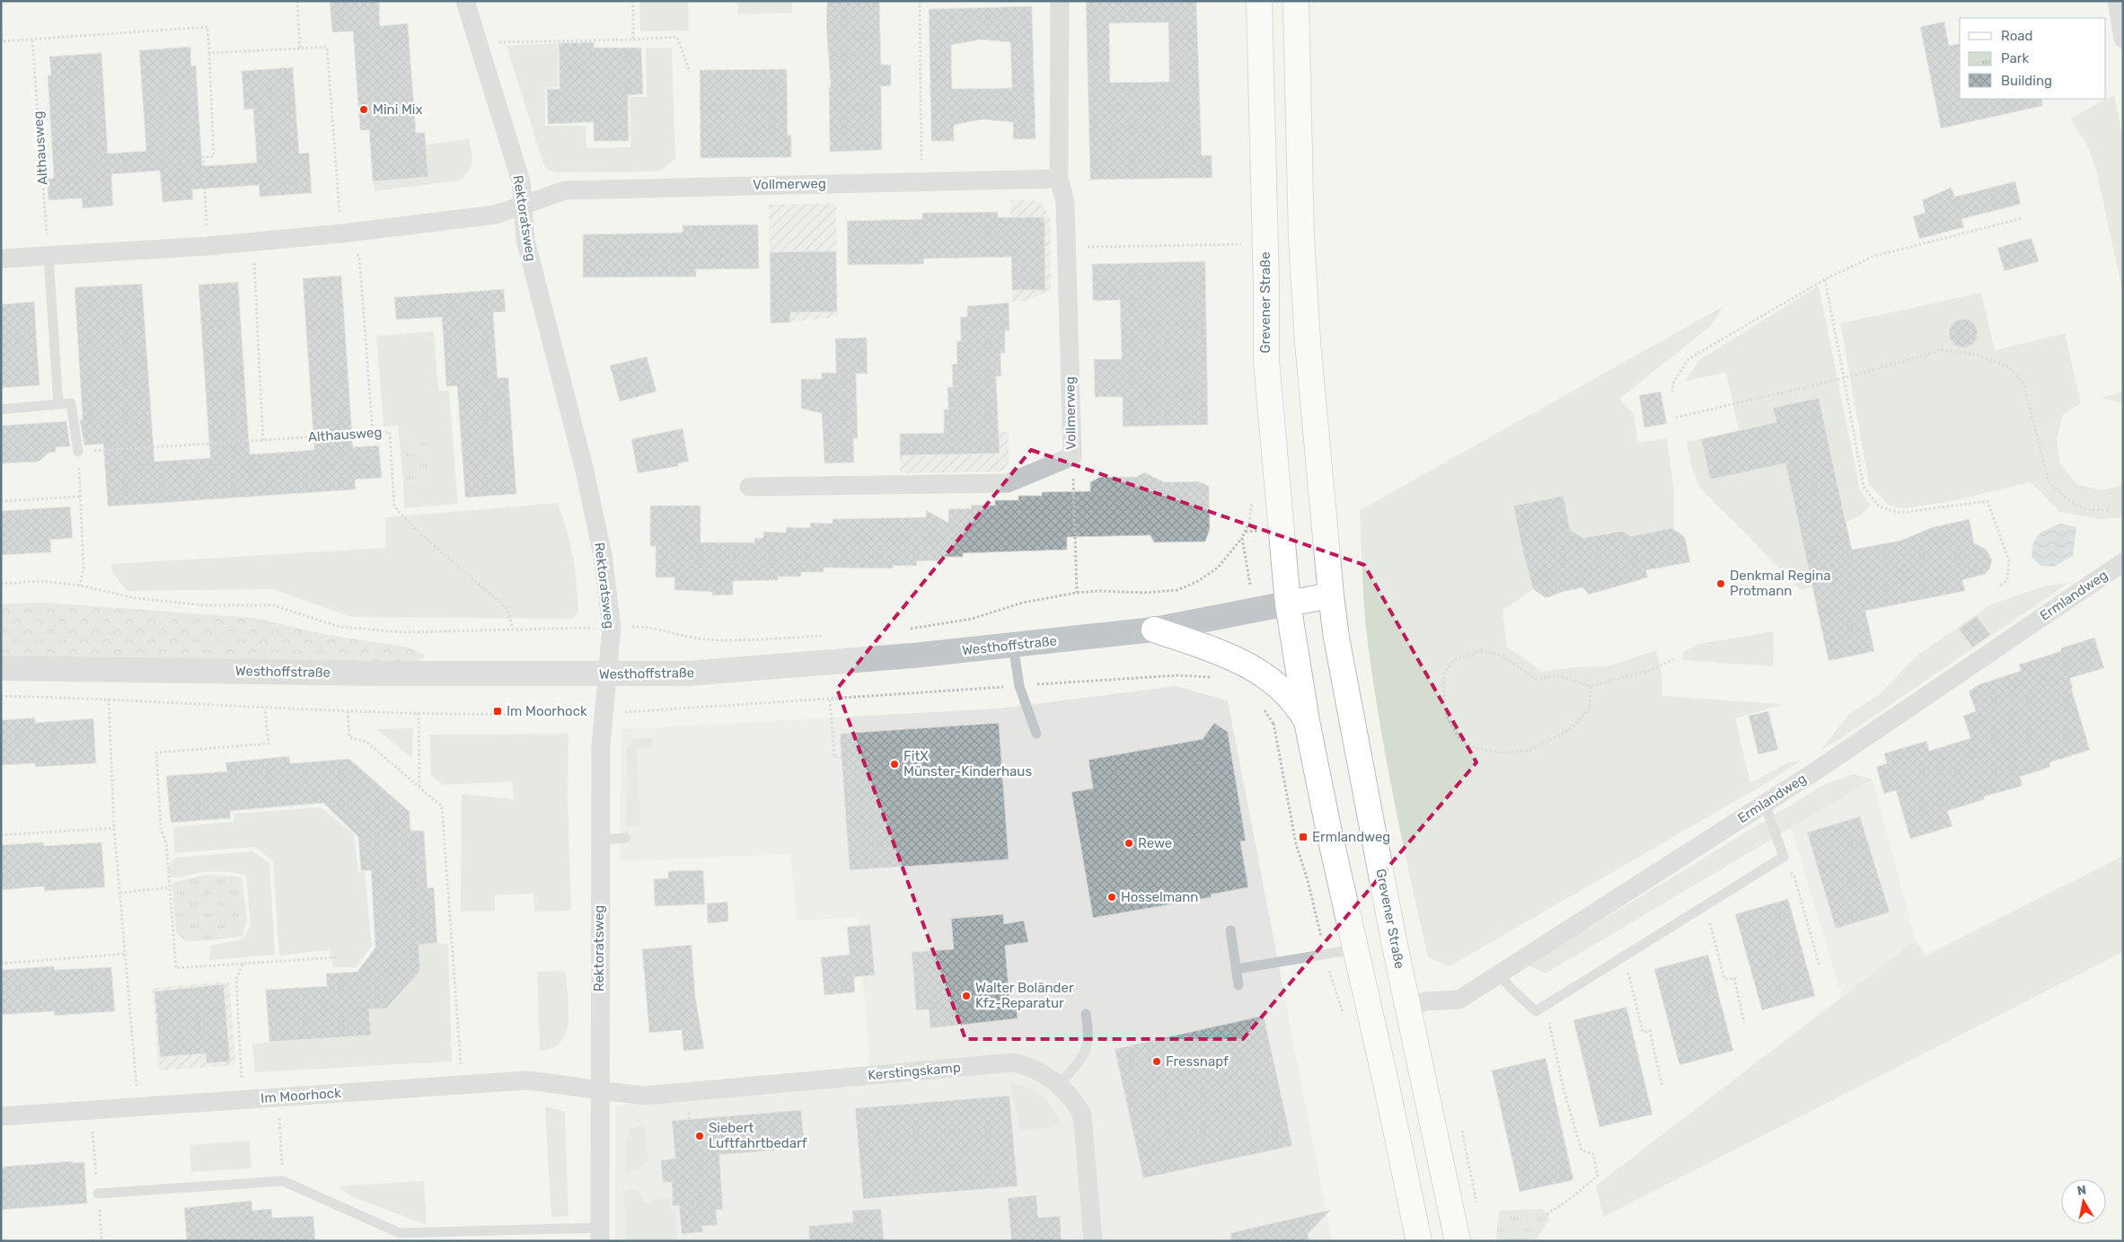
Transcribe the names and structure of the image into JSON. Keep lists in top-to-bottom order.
{
  "streets": {
    "main road": ["Grevener Straße"],
    "street": [
      "Vollmerweg",
      "Rektoratsweg",
      "Ermlandweg",
      "Westhoffstraße",
      "Kerstingskamp",
      "Im Moorhock"
    ],
    "path": ["Althausweg"]
  },
  "crossings": [
    ["Vollmerweg", "Rektoratsweg"],
    ["Rektoratsweg", "Westhoffstraße"],
    ["Rektoratsweg", "Kerstingskamp"],
    ["Rektoratsweg", "Im Moorhock"],
    ["Grevener Straße", "Ermlandweg"],
    ["Grevener Straße", "Westhoffstraße"],
    ["Kerstingskamp", "Im Moorhock"]
  ],
  "places": {
    "other": [
      "Mini Mix",
      "Denkmal Regina Protmann",
      "FitX Münster-Kinderhaus",
      "Rewe",
      "Hosselmann",
      "Walter Boländer Kfz-Reparatur",
      "Fressnapf",
      "Siebert Luftfahrtbedarf"
    ],
    "transit": ["Im Moorhock", "Ermlandweg"]
  },
  "legend": ["Road", "Park", "Building"],
  "north": "top"
}
